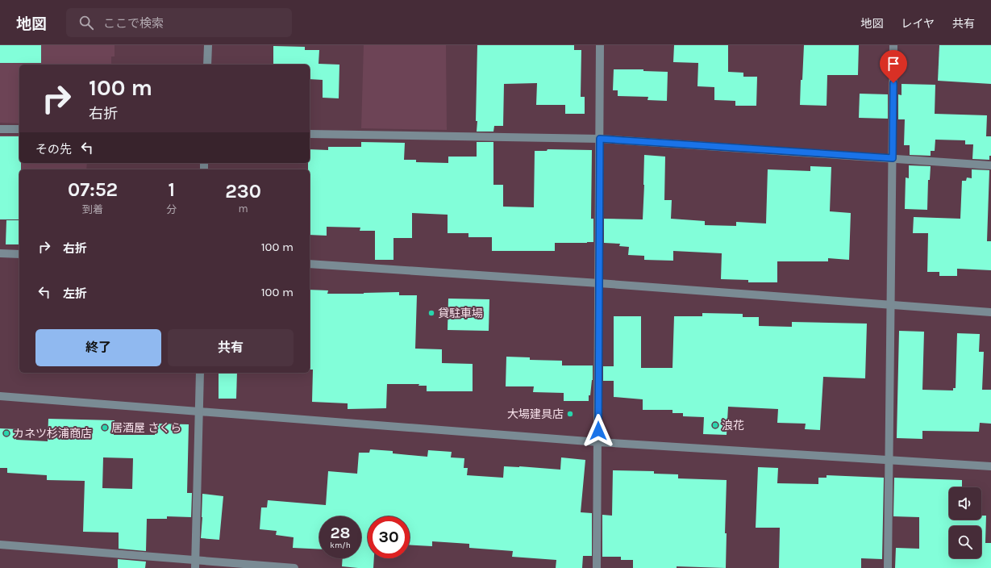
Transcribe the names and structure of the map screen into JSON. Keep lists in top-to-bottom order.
{
  "places": [
    "貸駐車場",
    "大場建具店",
    "浪花",
    "居酒屋 さくら",
    "カネツ杉浦商店"
  ],
  "page": {
    "header": "地図",
    "search": "ここで検索",
    "nav": ["地図", "レイヤ", "共有"],
    "turn": ["100 m", "右折"],
    "then": "その先",
    "eta": [
      "07:52",
      "到着",
      "1",
      "分",
      "230",
      "m"
    ],
    "list": [
      {
        "name": "右折",
        "value": "100 m"
      },
      {
        "name": "左折",
        "value": "100 m"
      }
    ],
    "buttons": ["終了", "共有"],
    "speed": "28 km/h",
    "limit": "30"
  }
}
